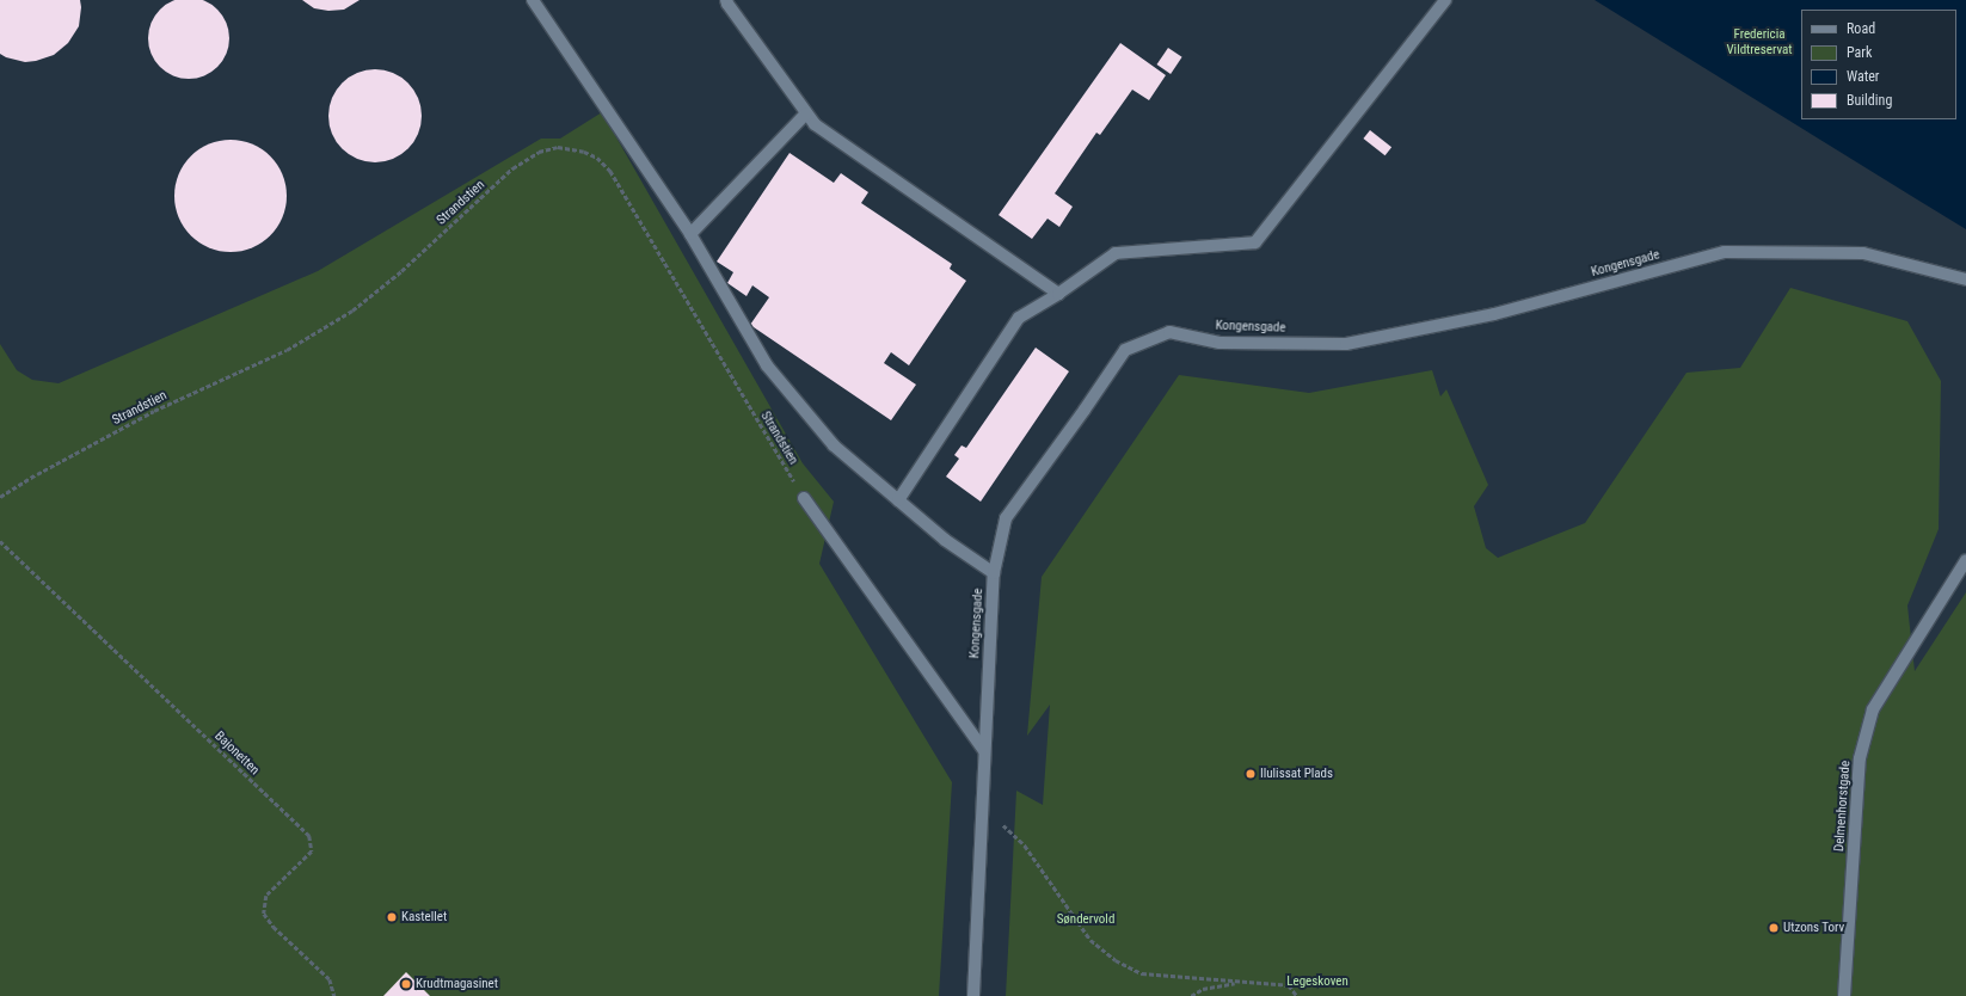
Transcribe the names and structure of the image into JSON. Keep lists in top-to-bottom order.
{
  "streets": {
    "street": ["Kongensgade", "Delmenhorstgade"],
    "path": ["Strandstien", "Bajonetten"]
  },
  "parks": ["Fredericia Vildtreservat", "Søndervold", "Legeskoven"],
  "places": [
    "Ilulissat Plads",
    "Kastellet",
    "Utzons Torv",
    "Krudtmagasinet"
  ],
  "legend": [
    "Road",
    "Park",
    "Water",
    "Building"
  ]
}
